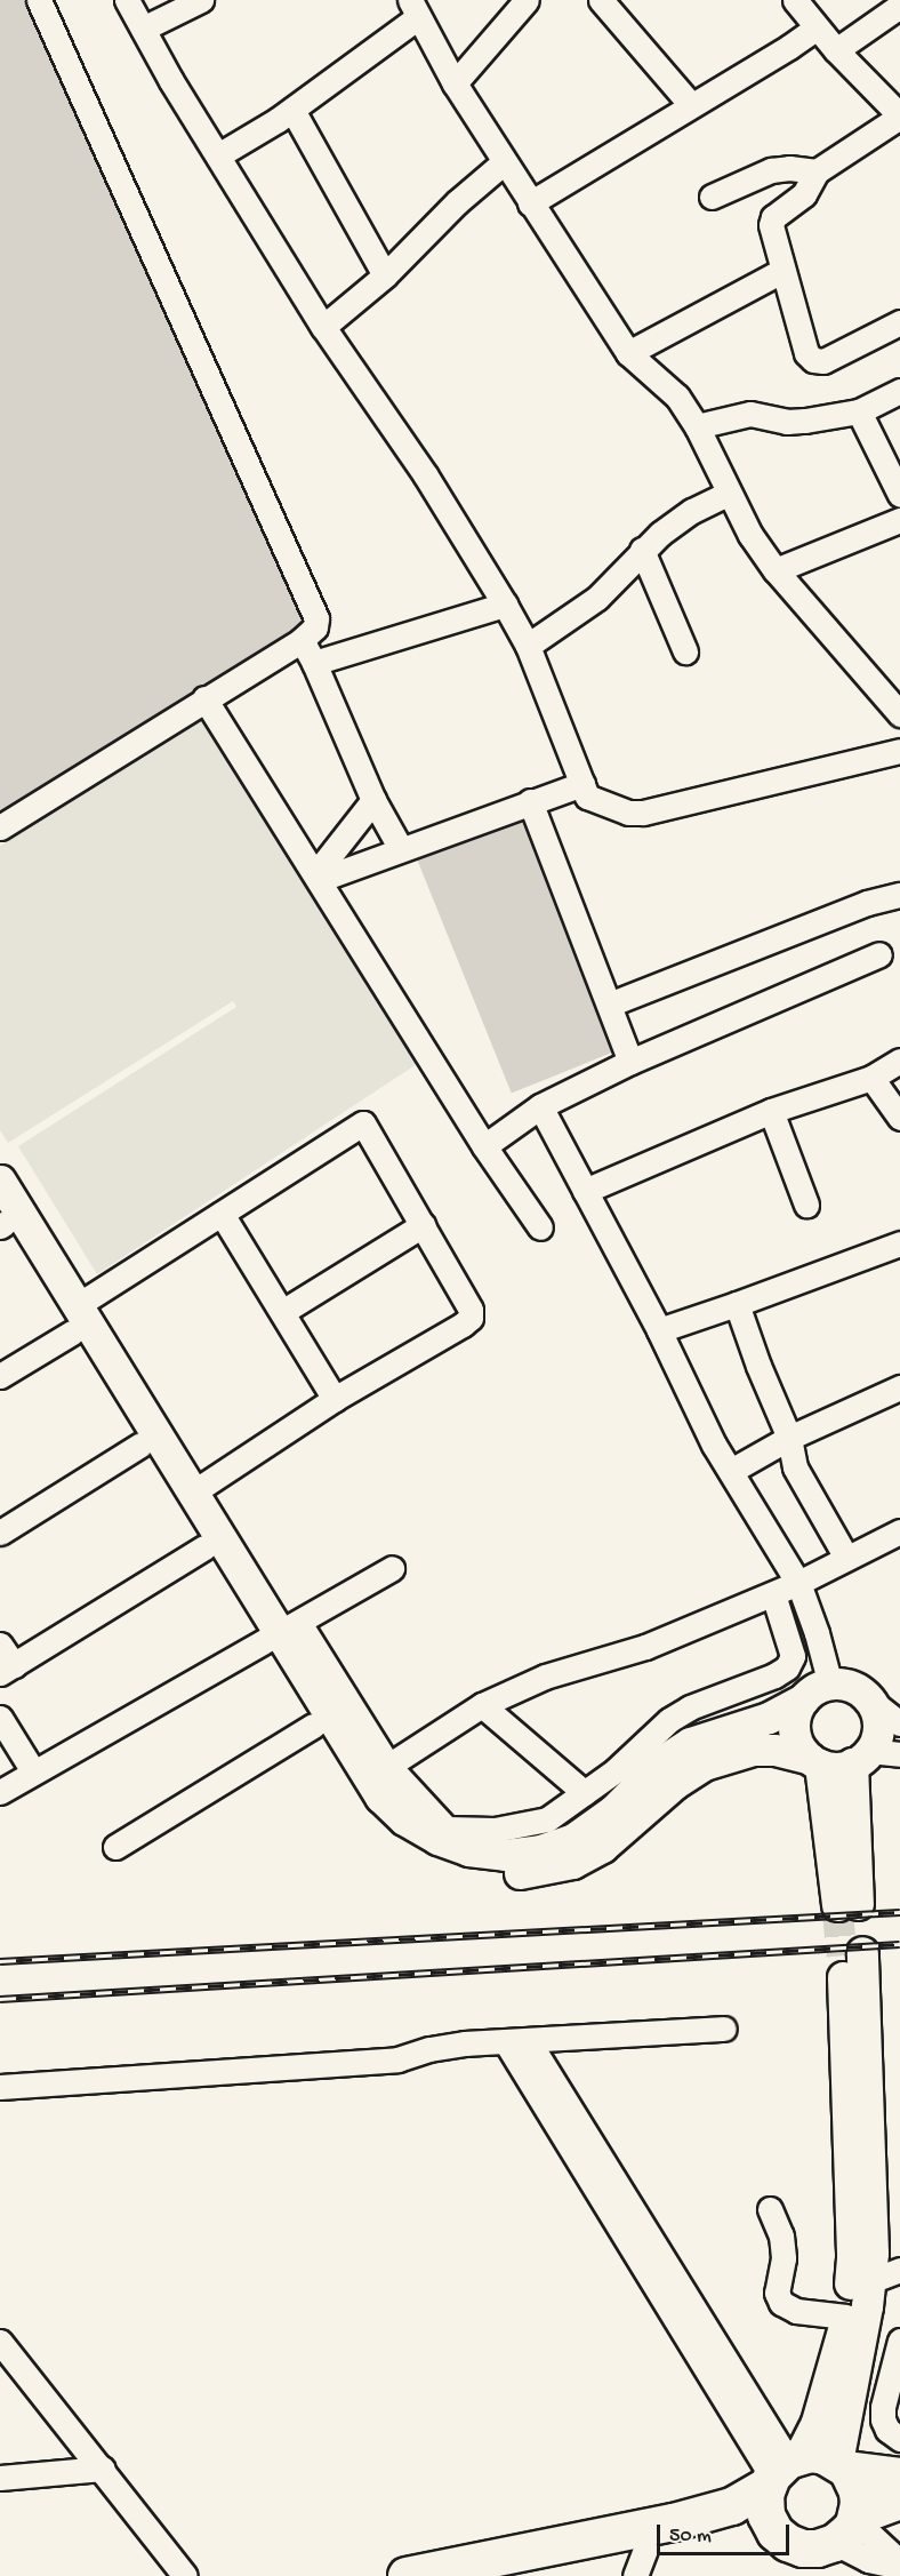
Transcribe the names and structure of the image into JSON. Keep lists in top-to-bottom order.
{
  "scale_bar": "50 m"
}
